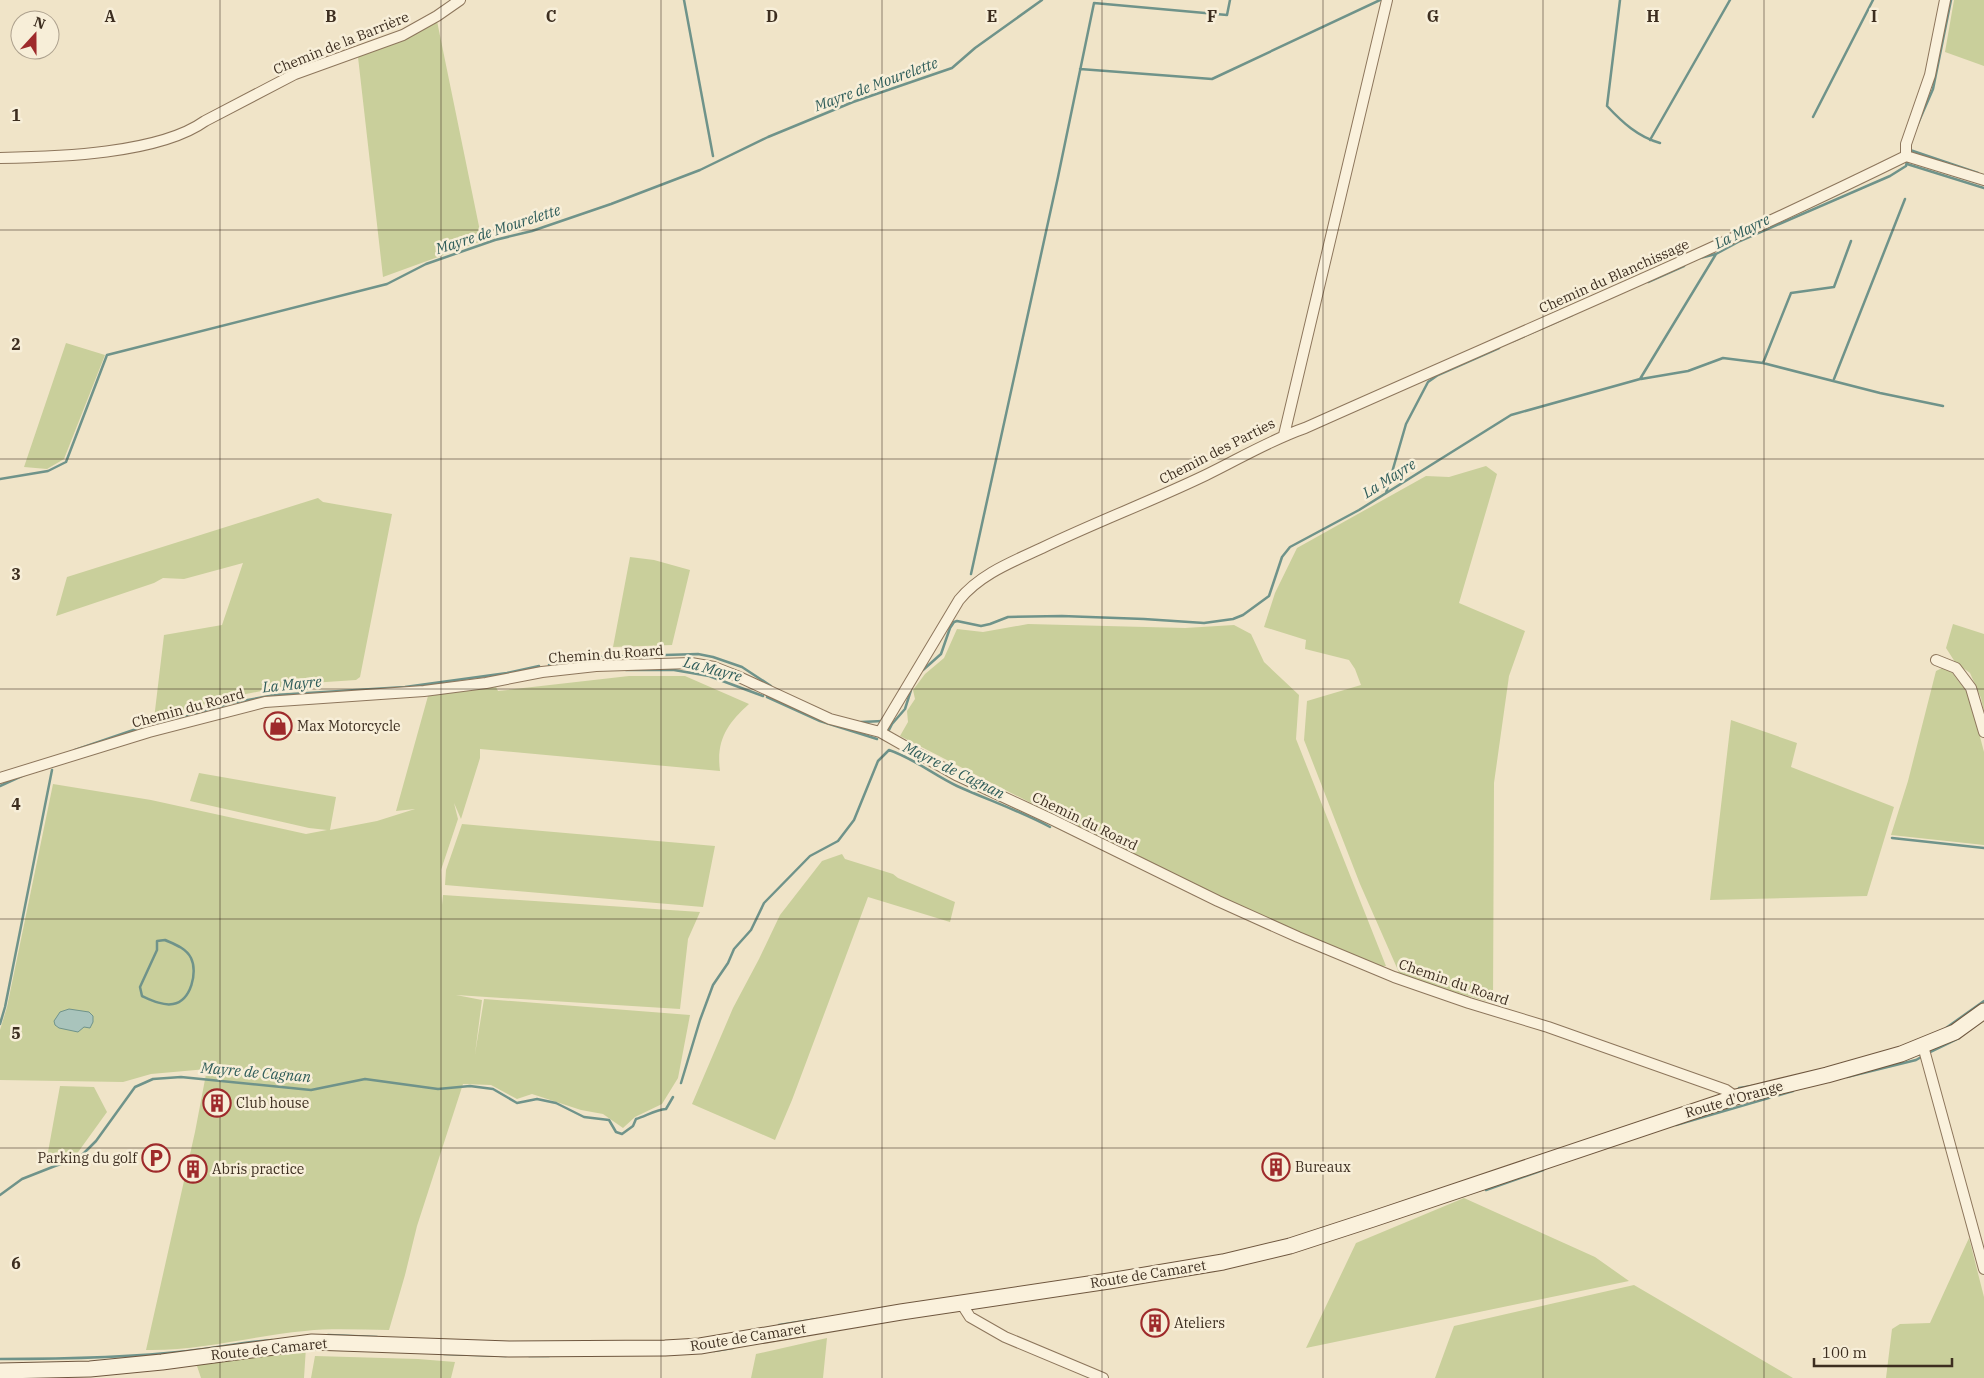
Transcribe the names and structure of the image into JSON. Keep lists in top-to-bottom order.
{
  "streets": {
    "main road": ["Route d'Orange", "Route de Camaret"],
    "street": [
      "Chemin de la Barrière",
      "Chemin du Blanchissage",
      "Chemin des Parties",
      "Chemin du Roard"
    ]
  },
  "crossings": [
    ["Chemin du Blanchissage", "Chemin des Parties"],
    ["Chemin des Parties", "Chemin du Roard"],
    ["Chemin du Roard", "Route d'Orange"],
    ["Route d'Orange", "Route de Camaret"]
  ],
  "water": ["Mayre de Mourelette", "La Mayre", "Mayre de Cagnan"],
  "places": {
    "shop": ["Max Motorcycle"],
    "building": [
      "Club house",
      "Bureaux",
      "Abris practice",
      "Ateliers"
    ],
    "parking": ["Parking du golf"]
  },
  "scale_bar": "100 m",
  "north": "top",
  "grid": {
    "columns": [
      "A",
      "B",
      "C",
      "D",
      "E",
      "F",
      "G",
      "H",
      "I"
    ],
    "rows": [
      "1",
      "2",
      "3",
      "4",
      "5",
      "6"
    ]
  }
}
